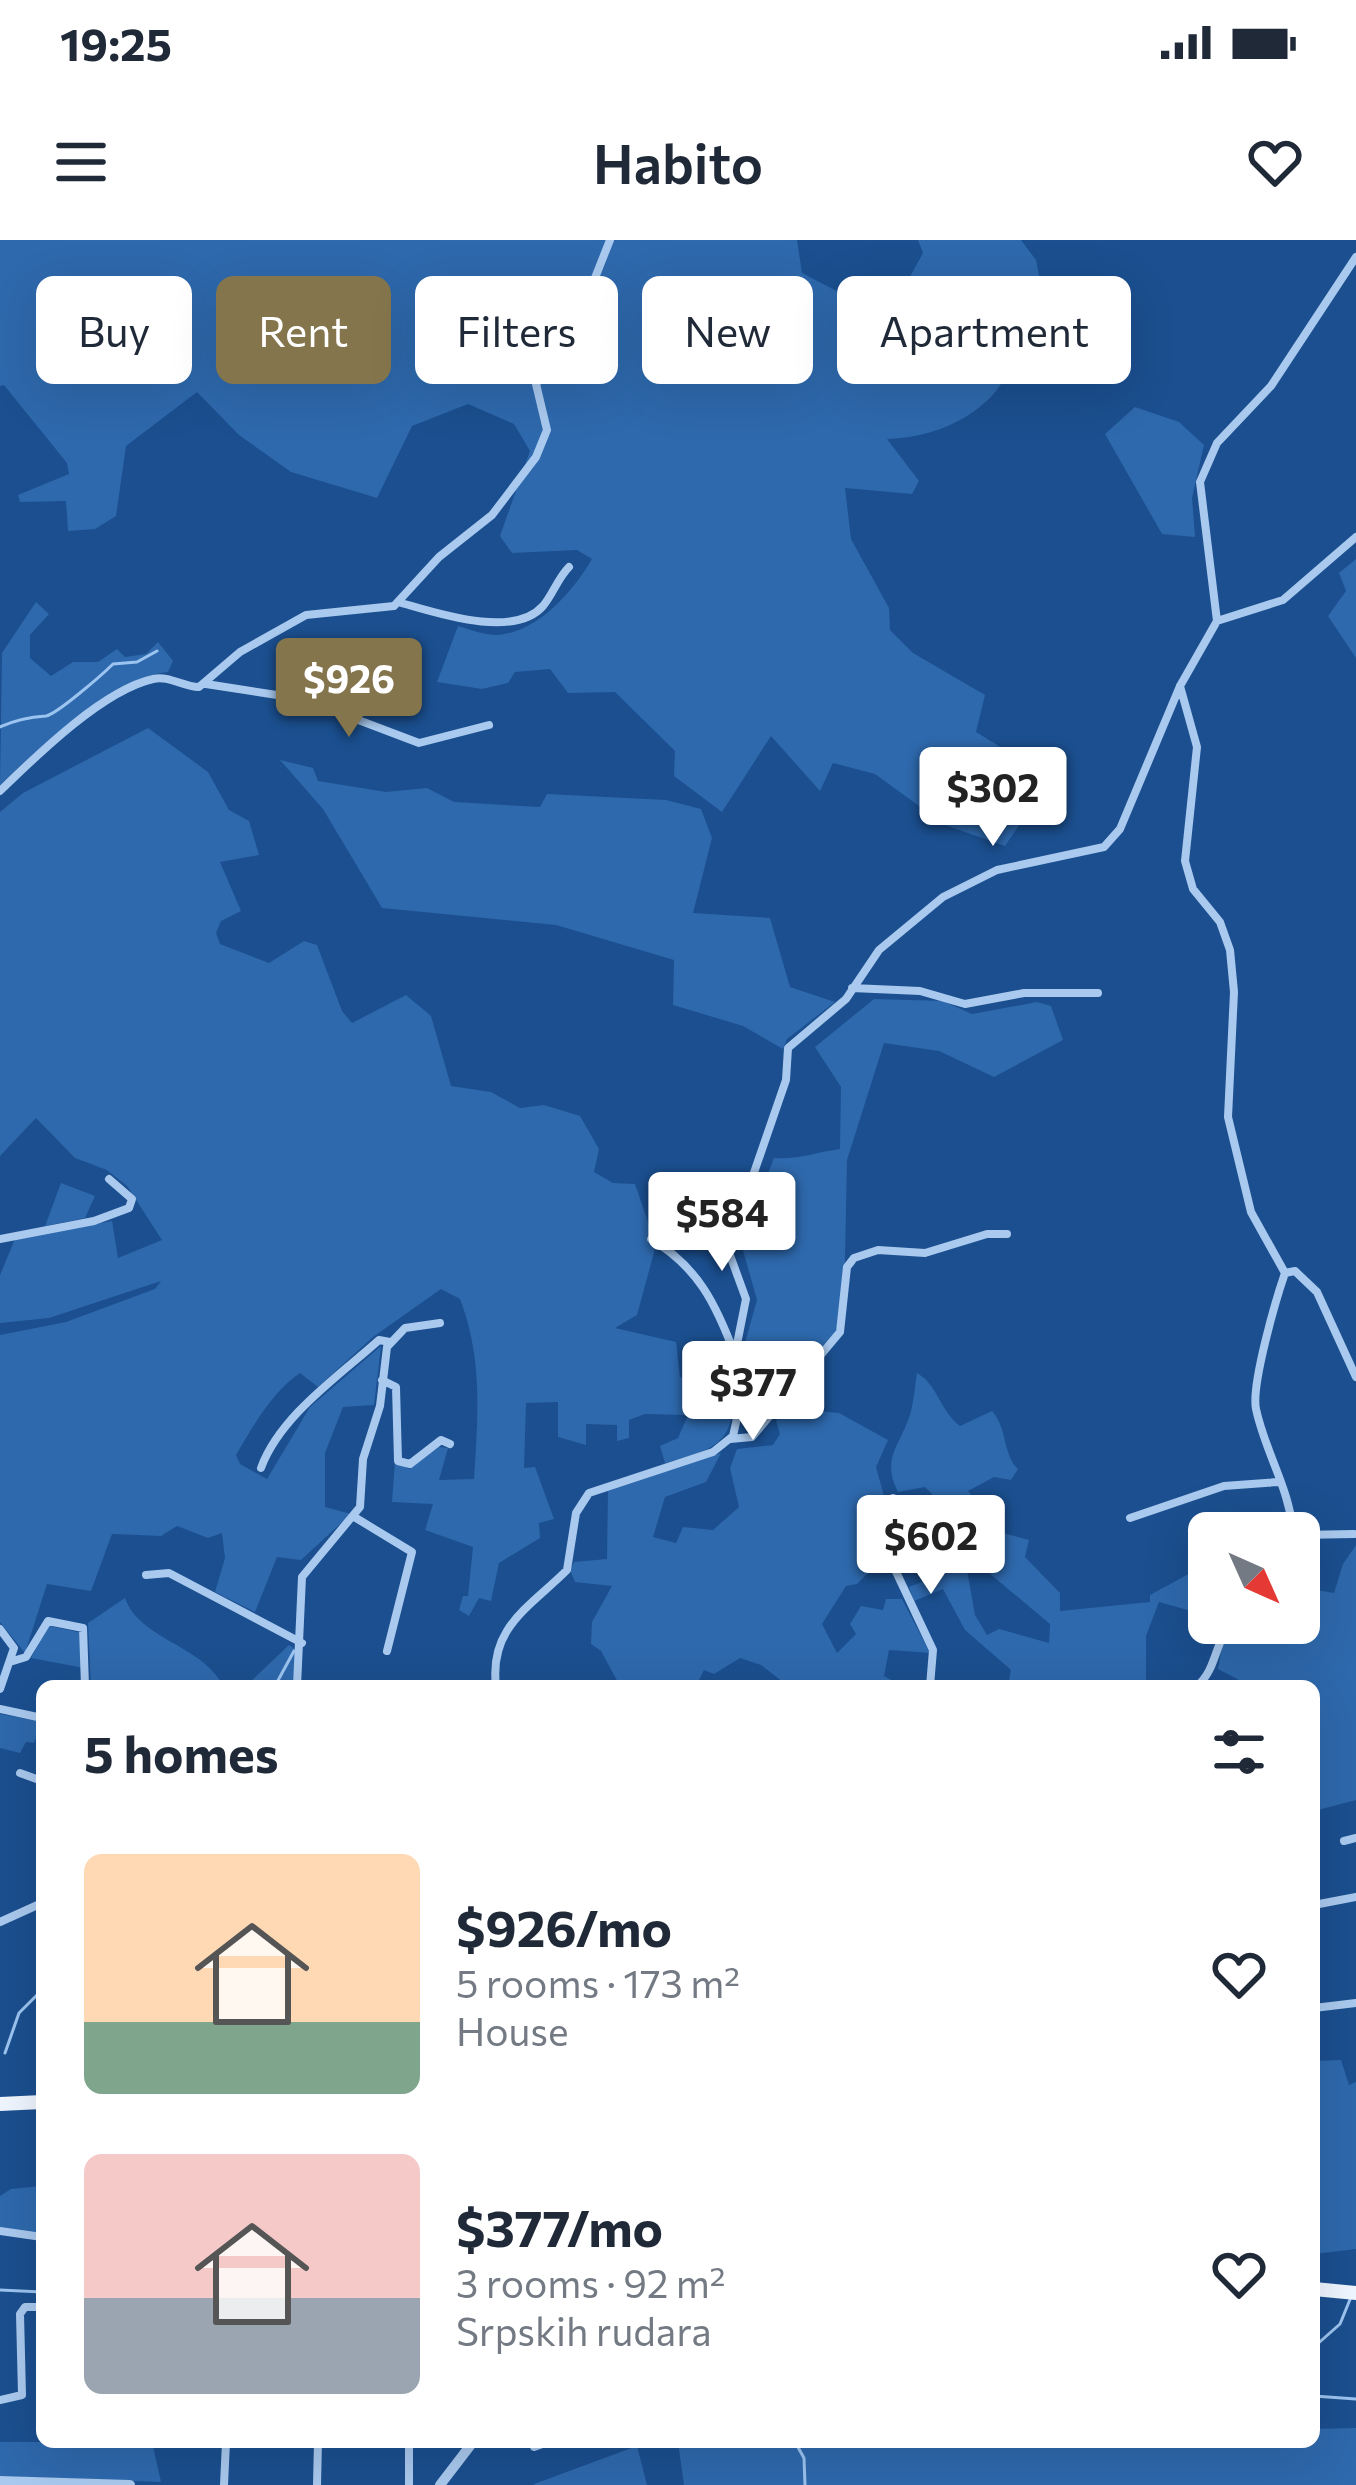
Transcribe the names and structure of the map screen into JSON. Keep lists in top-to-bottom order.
{
  "north": "bottom right",
  "page": {
    "status": "19:25",
    "header": "Habito",
    "chip": [
      "Buy",
      "Rent",
      "Filters",
      "New",
      "Apartment"
    ],
    "price": [
      "$926",
      "$302",
      "$584",
      "$377",
      "$602"
    ],
    "heading": "5 homes",
    "list": [
      {
        "name": "$926/mo",
        "note": "5 rooms · 173 m² · House"
      },
      {
        "name": "$377/mo",
        "note": "3 rooms · 92 m² · Srpskih rudara"
      }
    ]
  }
}
